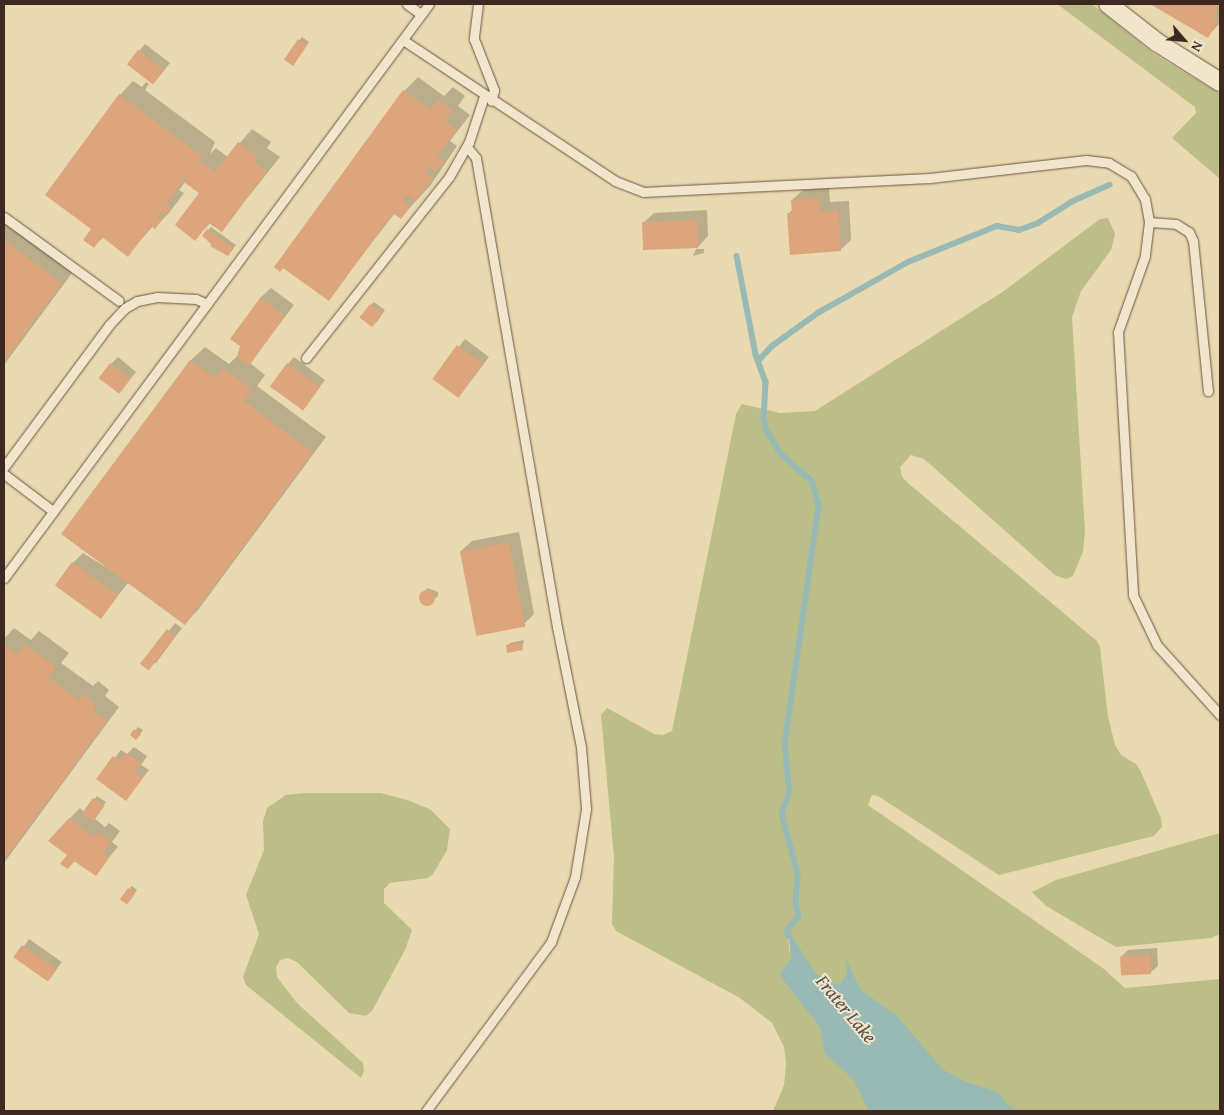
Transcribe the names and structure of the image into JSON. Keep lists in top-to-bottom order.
{
  "water": ["Frater Lake"],
  "north": "bottom right"
}
